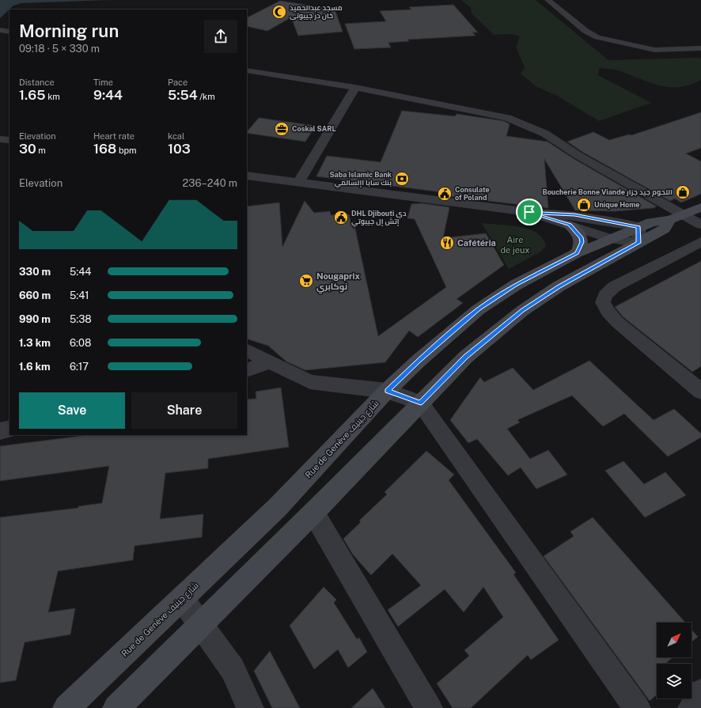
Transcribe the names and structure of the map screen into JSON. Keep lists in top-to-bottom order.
{
  "streets": {
    "main road": ["Rue de Genève شارع جينيف"]
  },
  "parks": ["Aire de jeux"],
  "places": {
    "mosque": ["مسجد عبدالحمید خان در جیبوتی"],
    "office": ["Coskal SARL"],
    "bank": ["Saba Islamic Bank بنك سابا اإلسالمي"],
    "shop": ["Boucherie Bonne Viande اللحوم جيد جزار", "Unique Home"],
    "public building": ["Consulate of Poland", "DHL Djibouti دي إتش إل جيبوتي"],
    "restaurant": ["Cafétéria"],
    "supermarket": ["Nougaprix نوكابري"]
  },
  "north": "top right",
  "page": {
    "heading": ["Morning run", "09:18 · 5 × 330 m"],
    "stats": [
      ["Distance", "1.65 km"],
      ["Time", "9:44"],
      ["Pace", "5:54 /km"],
      ["Elevation", "30 m"],
      ["Heart rate", "168 bpm"],
      ["kcal", "103"]
    ],
    "chart": ["Elevation", "236–240 m"],
    "list": [
      {
        "name": "330 m",
        "note": "5:44"
      },
      {
        "name": "660 m",
        "note": "5:41"
      },
      {
        "name": "990 m",
        "note": "5:38"
      },
      {
        "name": "1.3 km",
        "note": "6:08"
      },
      {
        "name": "1.6 km",
        "note": "6:17"
      }
    ],
    "buttons": ["Save", "Share"]
  }
}
